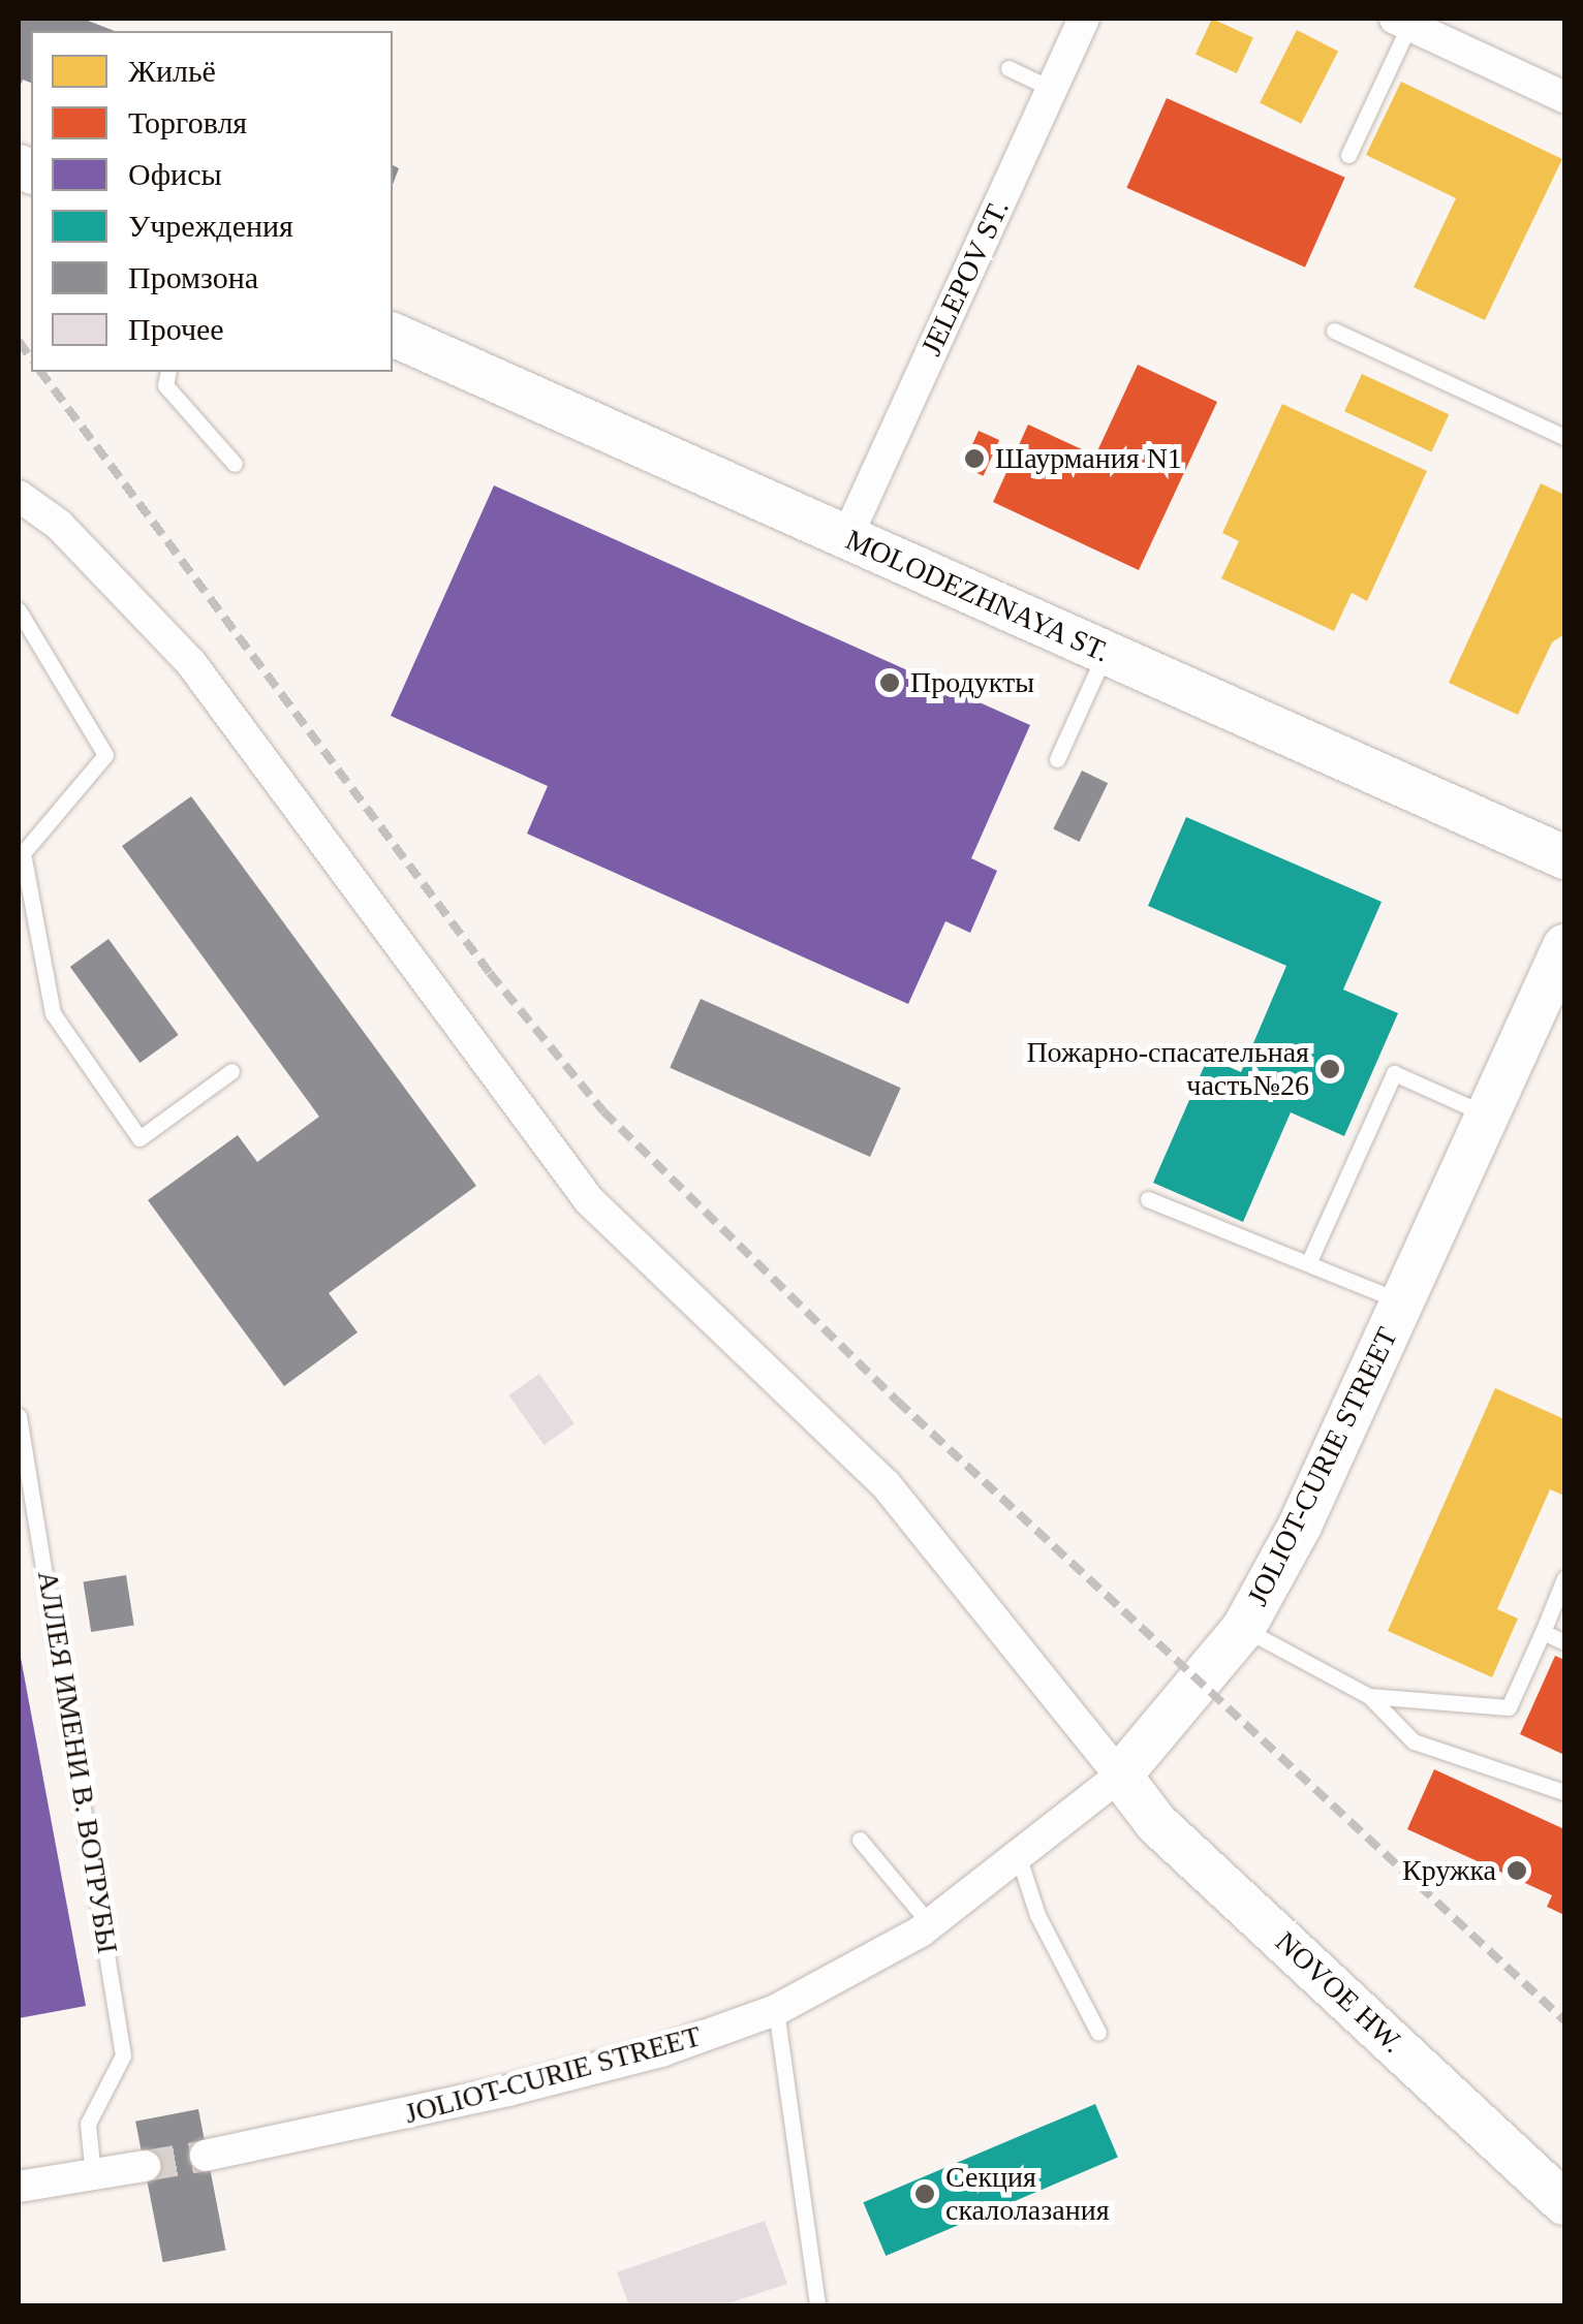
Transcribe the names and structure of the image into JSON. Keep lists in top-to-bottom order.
{
  "streets": {
    "main road": ["MOLODEZHNAYA ST.", "JOLIOT-CURIE STREET", "NOVOE HW."],
    "street": ["JELEPOV ST."],
    "lane": ["АЛЛЕЯ ИМЕНИ В. ВОТРУБЫ"]
  },
  "crossings": [
    ["JELEPOV ST.", "MOLODEZHNAYA ST."],
    ["JOLIOT-CURIE STREET", "NOVOE HW."]
  ],
  "places": [
    "Шаурмания N1",
    "Продукты",
    "Пожарно-спасательная часть№26",
    "Кружка",
    "Секция скалолазания"
  ],
  "legend": [
    "Жильё",
    "Торговля",
    "Офисы",
    "Учреждения",
    "Промзона",
    "Прочее"
  ]
}
